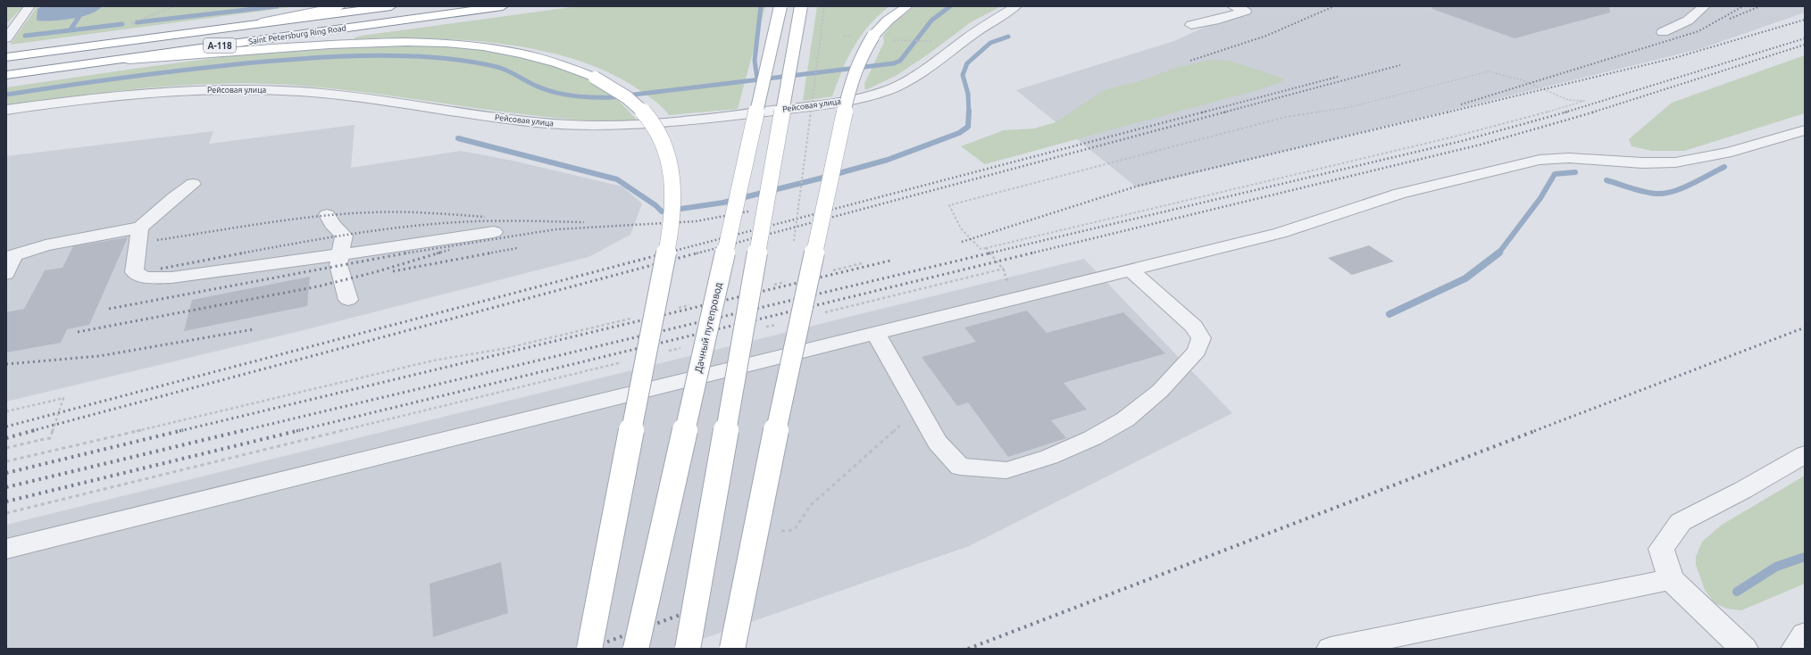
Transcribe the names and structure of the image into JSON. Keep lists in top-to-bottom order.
{
  "streets": {
    "main road": ["Saint Petersburg Ring Road", "А-118", "Дачный путепровод"],
    "street": ["Рейсовая улица"]
  }
}
